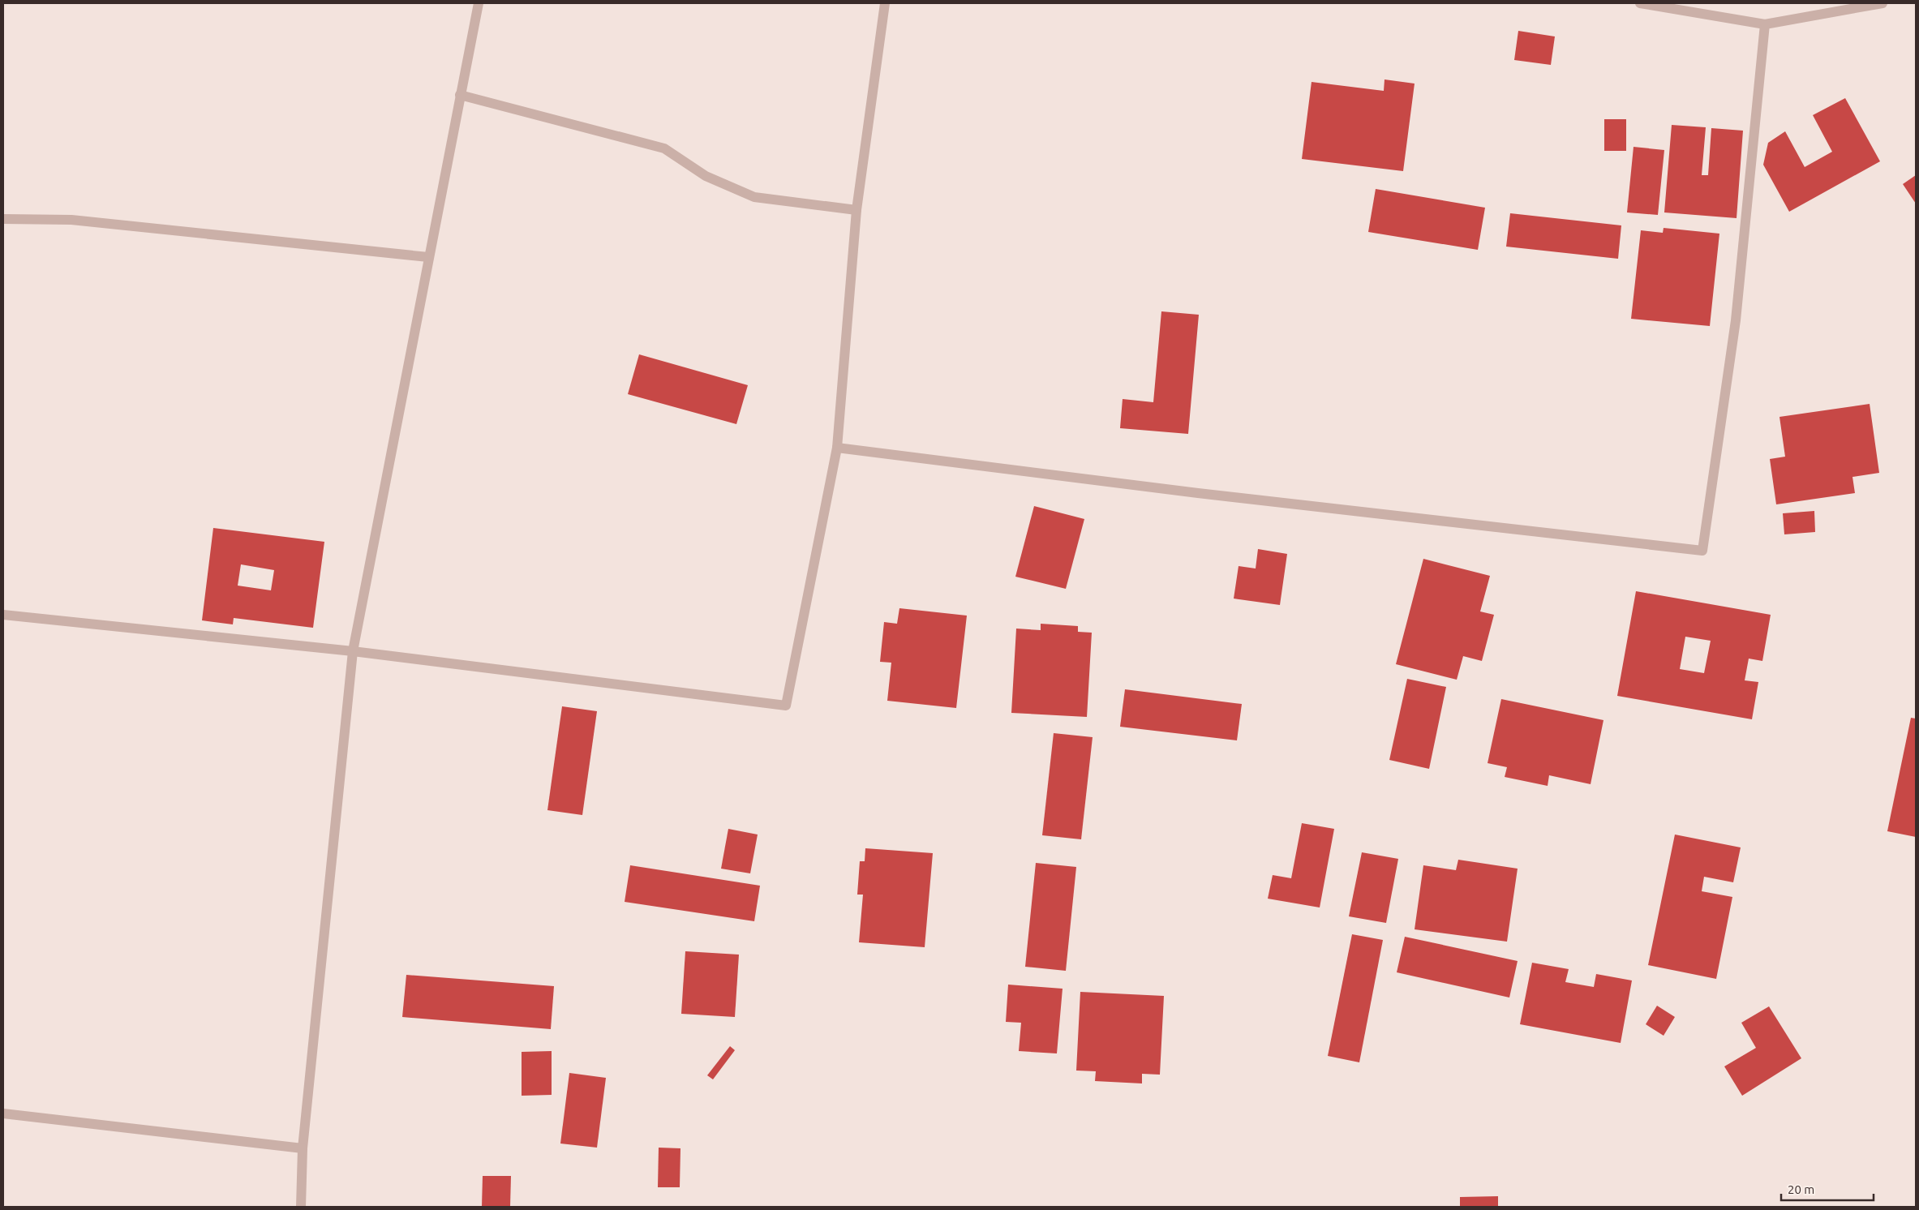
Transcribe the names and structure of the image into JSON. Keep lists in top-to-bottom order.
{
  "scale_bar": "20 m"
}
